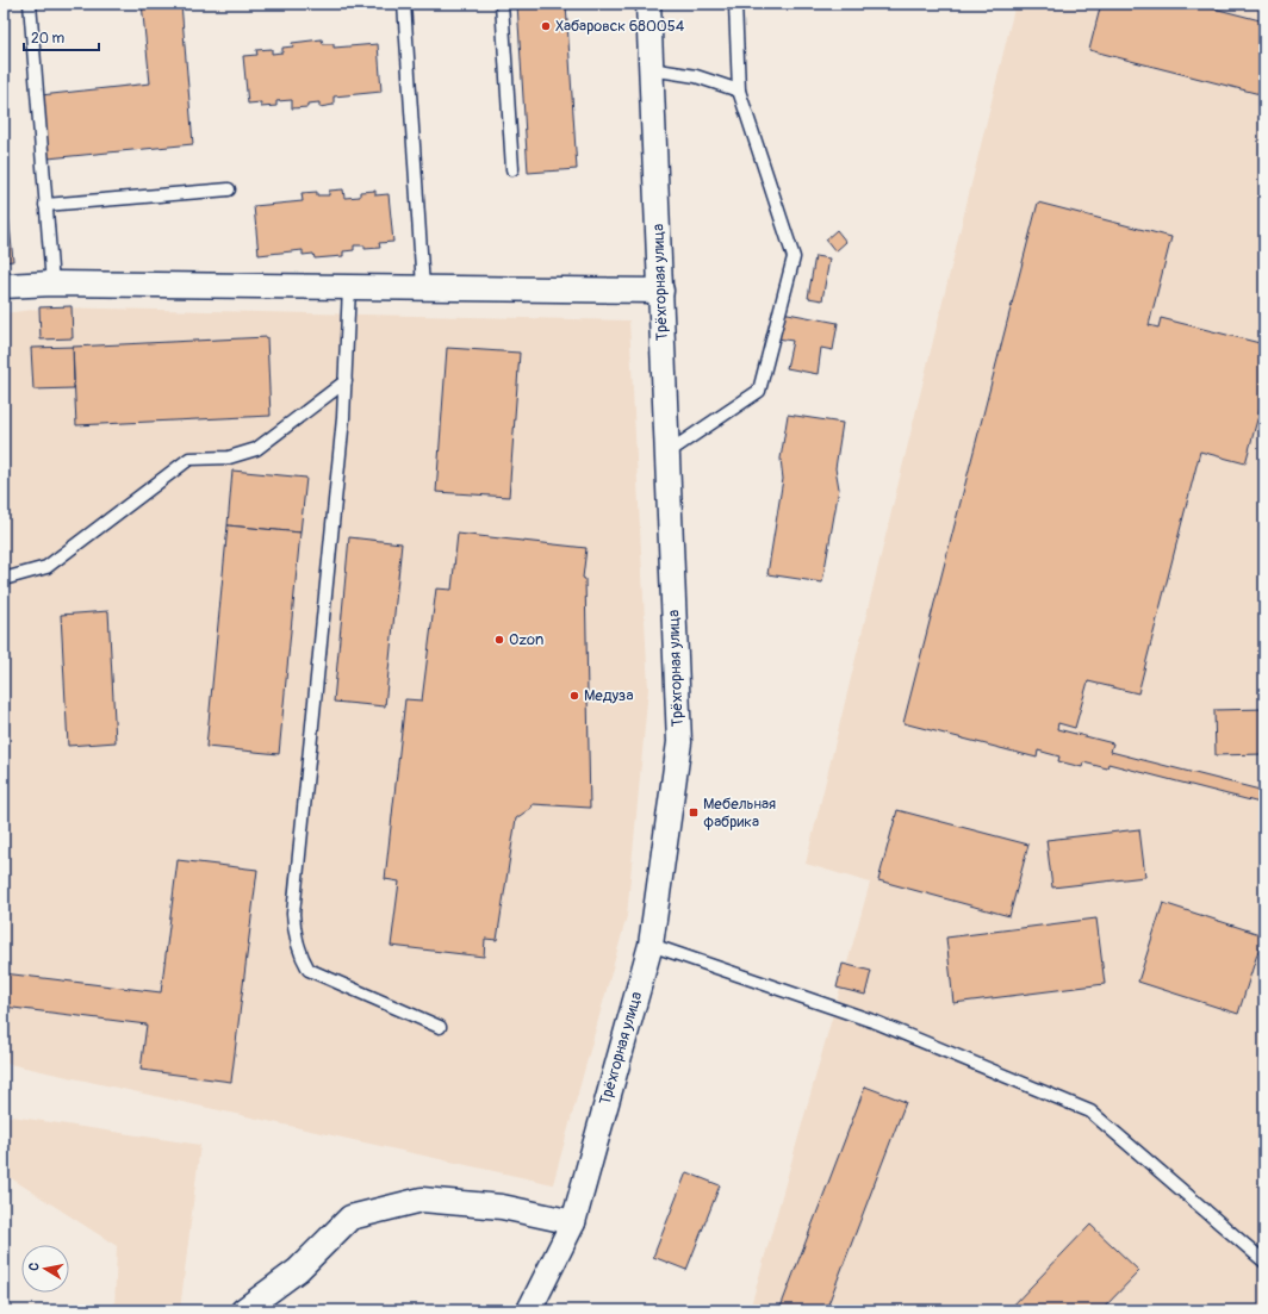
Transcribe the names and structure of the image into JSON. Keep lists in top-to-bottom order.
{
  "streets": {
    "street": ["Трёхгорная улица"]
  },
  "places": {
    "other": ["Хабаровск 680054", "Ozon", "Медуза"],
    "transit": ["Мебельная фабрика"]
  },
  "scale_bar": "20 m",
  "north": "left"
}
